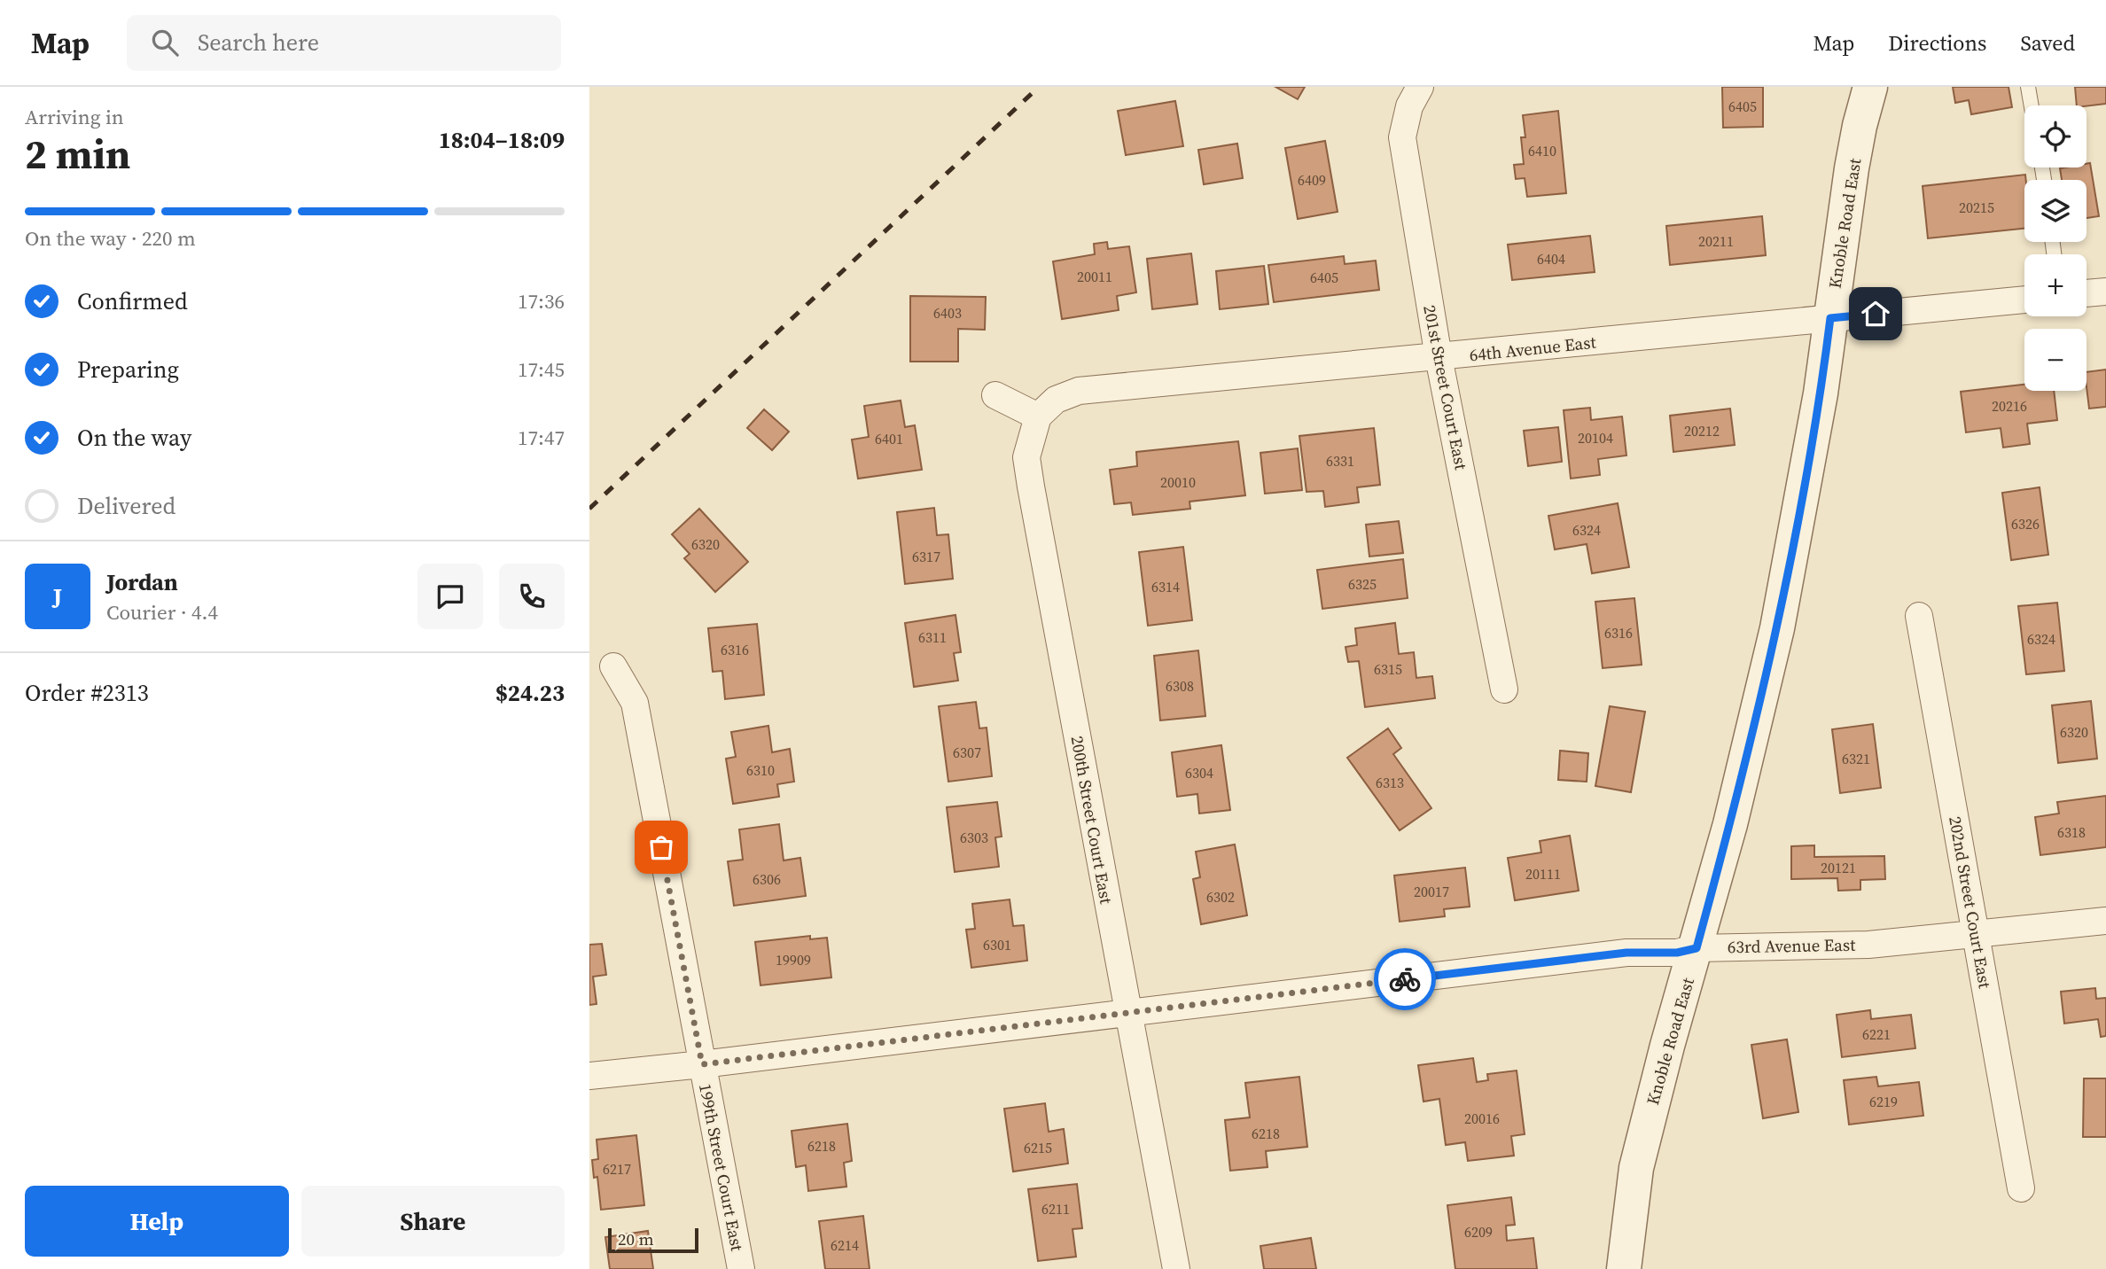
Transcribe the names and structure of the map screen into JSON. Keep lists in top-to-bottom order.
{
  "streets": {
    "street": [
      "Knoble Road East",
      "64th Avenue East",
      "201st Street Court East",
      "200th Street Court East",
      "202nd Street Court East",
      "63rd Avenue East",
      "199th Street Court East"
    ]
  },
  "crossings": [
    ["Knoble Road East", "64th Avenue East"],
    ["Knoble Road East", "63rd Avenue East"],
    ["64th Avenue East", "201st Street Court East"],
    ["64th Avenue East", "200th Street Court East"],
    ["200th Street Court East", "63rd Avenue East"],
    ["202nd Street Court East", "63rd Avenue East"],
    ["63rd Avenue East", "199th Street Court East"]
  ],
  "house_numbers": [
    "6405",
    "6410",
    "6409",
    "20215",
    "20211",
    "6404",
    "20011",
    "6405",
    "6403",
    "20216",
    "20212",
    "20104",
    "6401",
    "6331",
    "20010",
    "6326",
    "6324",
    "6320",
    "6317",
    "6325",
    "6314",
    "6316",
    "6311",
    "6324",
    "6316",
    "6315",
    "6308",
    "6320",
    "6307",
    "6321",
    "6310",
    "6304",
    "6313",
    "6318",
    "6303",
    "20121",
    "20111",
    "6306",
    "20017",
    "6302",
    "6301",
    "19909",
    "6221",
    "6219",
    "20016",
    "6218",
    "6218",
    "6215",
    "6217",
    "6211",
    "6209",
    "6214"
  ],
  "scale_bar": "20 m",
  "page": {
    "header": "Map",
    "search": "Search here",
    "nav": ["Map", "Directions", "Saved"],
    "heading": ["2 min", "Arriving in", "18:04–18:09"],
    "panel": [
      "Jordan",
      "Courier · 4.4",
      "Order #2313",
      "$24.23"
    ],
    "map_buttons": ["+", "−"],
    "bar": "On the way · 220 m",
    "list": [
      ["Confirmed", "17:36"],
      ["Preparing", "17:45"],
      ["On the way", "17:47"],
      "Delivered"
    ],
    "round": "J",
    "buttons": ["Help", "Share"],
    "scale": "20 m"
  }
}
